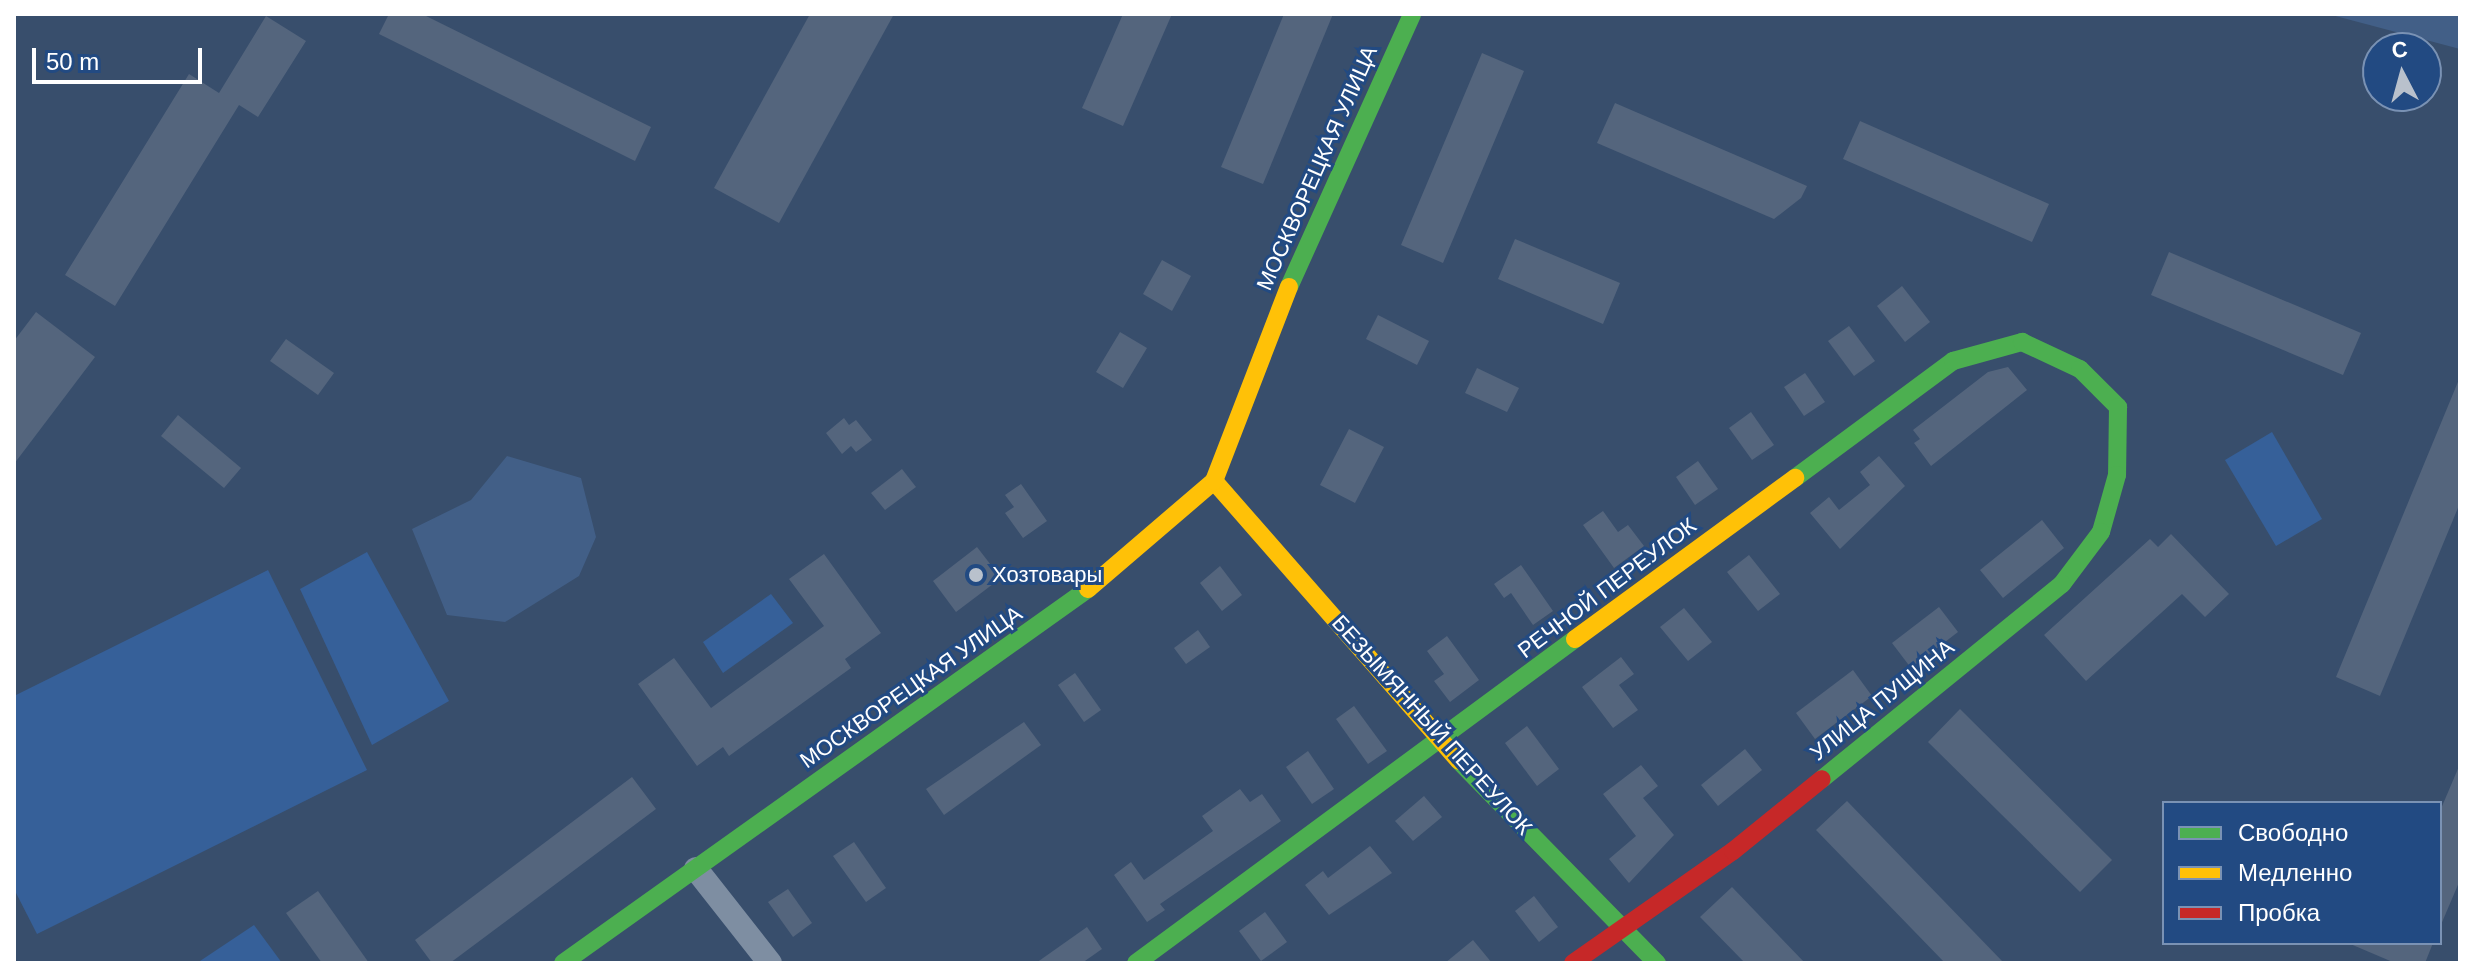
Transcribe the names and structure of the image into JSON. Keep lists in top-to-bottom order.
{
  "streets": {
    "street": [
      "МОСКВОРЕЦКАЯ УЛИЦА",
      "РЕЧНОЙ ПЕРЕУЛОК",
      "УЛИЦА ПУЩИНА",
      "БЕЗЫМЯННЫЙ ПЕРЕУЛОК"
    ]
  },
  "crossings": [
    ["МОСКВОРЕЦКАЯ УЛИЦА", "БЕЗЫМЯННЫЙ ПЕРЕУЛОК"],
    ["РЕЧНОЙ ПЕРЕУЛОК", "УЛИЦА ПУЩИНА"],
    ["РЕЧНОЙ ПЕРЕУЛОК", "БЕЗЫМЯННЫЙ ПЕРЕУЛОК"],
    ["УЛИЦА ПУЩИНА", "БЕЗЫМЯННЫЙ ПЕРЕУЛОК"]
  ],
  "places": ["Хозтовары"],
  "legend": ["Свободно", "Медленно", "Пробка"],
  "scale_bar": "50 m",
  "north": "top"
}
